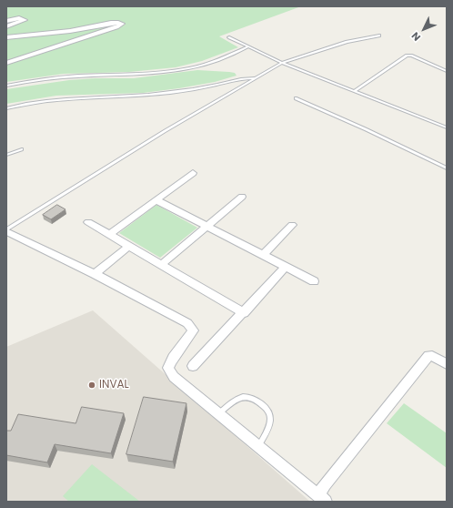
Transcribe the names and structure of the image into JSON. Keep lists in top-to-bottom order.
{
  "places": ["INVAL"],
  "north": "bottom left"
}
